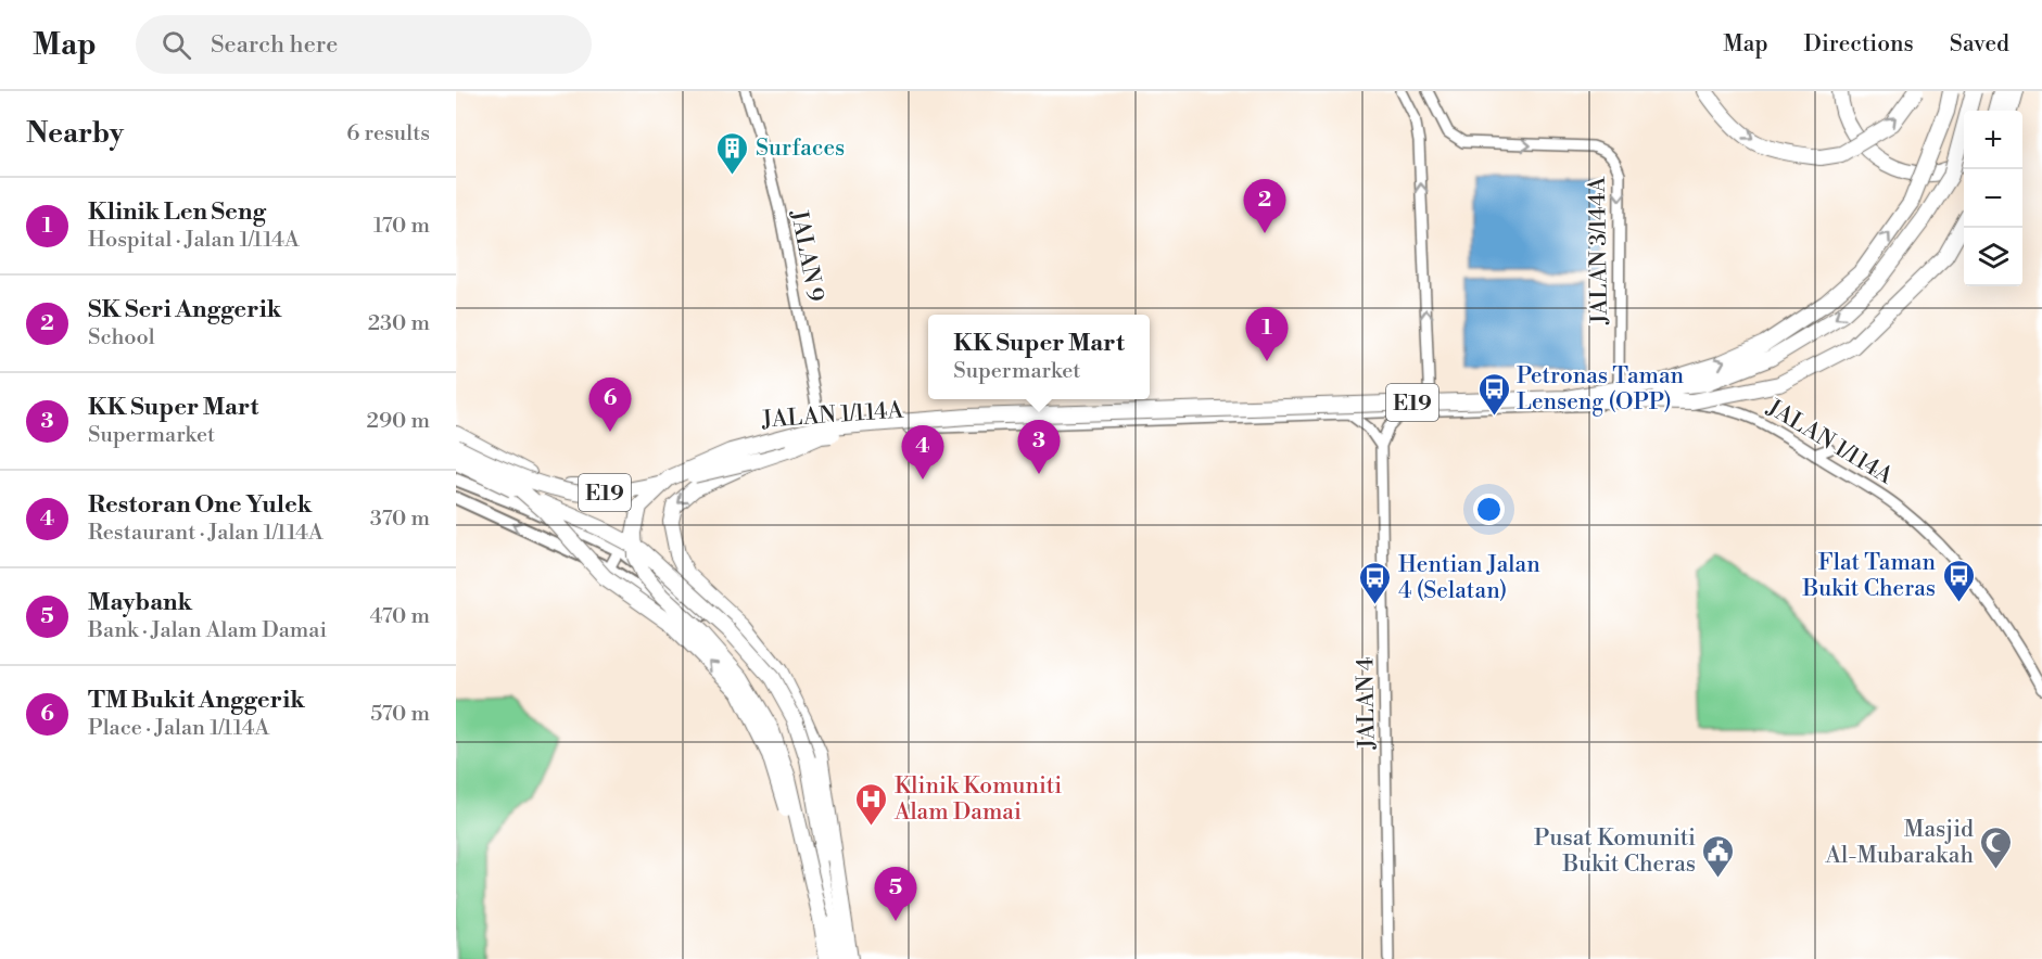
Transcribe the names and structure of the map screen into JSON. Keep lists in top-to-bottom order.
{
  "streets": {
    "highway": ["E19"],
    "street": [
      "JALAN 3/144A",
      "JALAN 9",
      "JALAN 1/114A",
      "JALAN 4"
    ]
  },
  "crossings": [
    ["JALAN 3/144A", "JALAN 1/114A"],
    ["JALAN 9", "JALAN 1/114A"]
  ],
  "places": {
    "building": ["Surfaces"],
    "bus stop": ["Petronas Taman Lenseng (OPP)", "Flat Taman Bukit Cheras", "Hentian Jalan 4 (Selatan)"],
    "hospital": ["Klinik Komuniti Alam Damai"],
    "mosque": ["Masjid Al-Mubarakah"],
    "public building": ["Pusat Komuniti Bukit Cheras"]
  },
  "page": {
    "header": "Map",
    "search": "Search here",
    "nav": ["Map", "Directions", "Saved"],
    "heading": ["Nearby", "6 results"],
    "map_buttons": ["+", "−"],
    "list": [
      {
        "mark": "1",
        "name": "Klinik Len Seng",
        "note": "Hospital · Jalan 1/114A",
        "value": "170 m"
      },
      {
        "mark": "2",
        "name": "SK Seri Anggerik",
        "note": "School",
        "value": "230 m"
      },
      {
        "mark": "3",
        "name": "KK Super Mart",
        "note": "Supermarket",
        "value": "290 m"
      },
      {
        "mark": "4",
        "name": "Restoran One Yulek",
        "note": "Restaurant · Jalan 1/114A",
        "value": "370 m"
      },
      {
        "mark": "5",
        "name": "Maybank",
        "note": "Bank · Jalan Alam Damai",
        "value": "470 m"
      },
      {
        "mark": "6",
        "name": "TM Bukit Anggerik",
        "note": "Place · Jalan 1/114A",
        "value": "570 m"
      }
    ],
    "pins": [
      "2",
      "1",
      "6",
      "3",
      "4",
      "5"
    ],
    "popup": ["KK Super Mart", "Supermarket"]
  }
}
